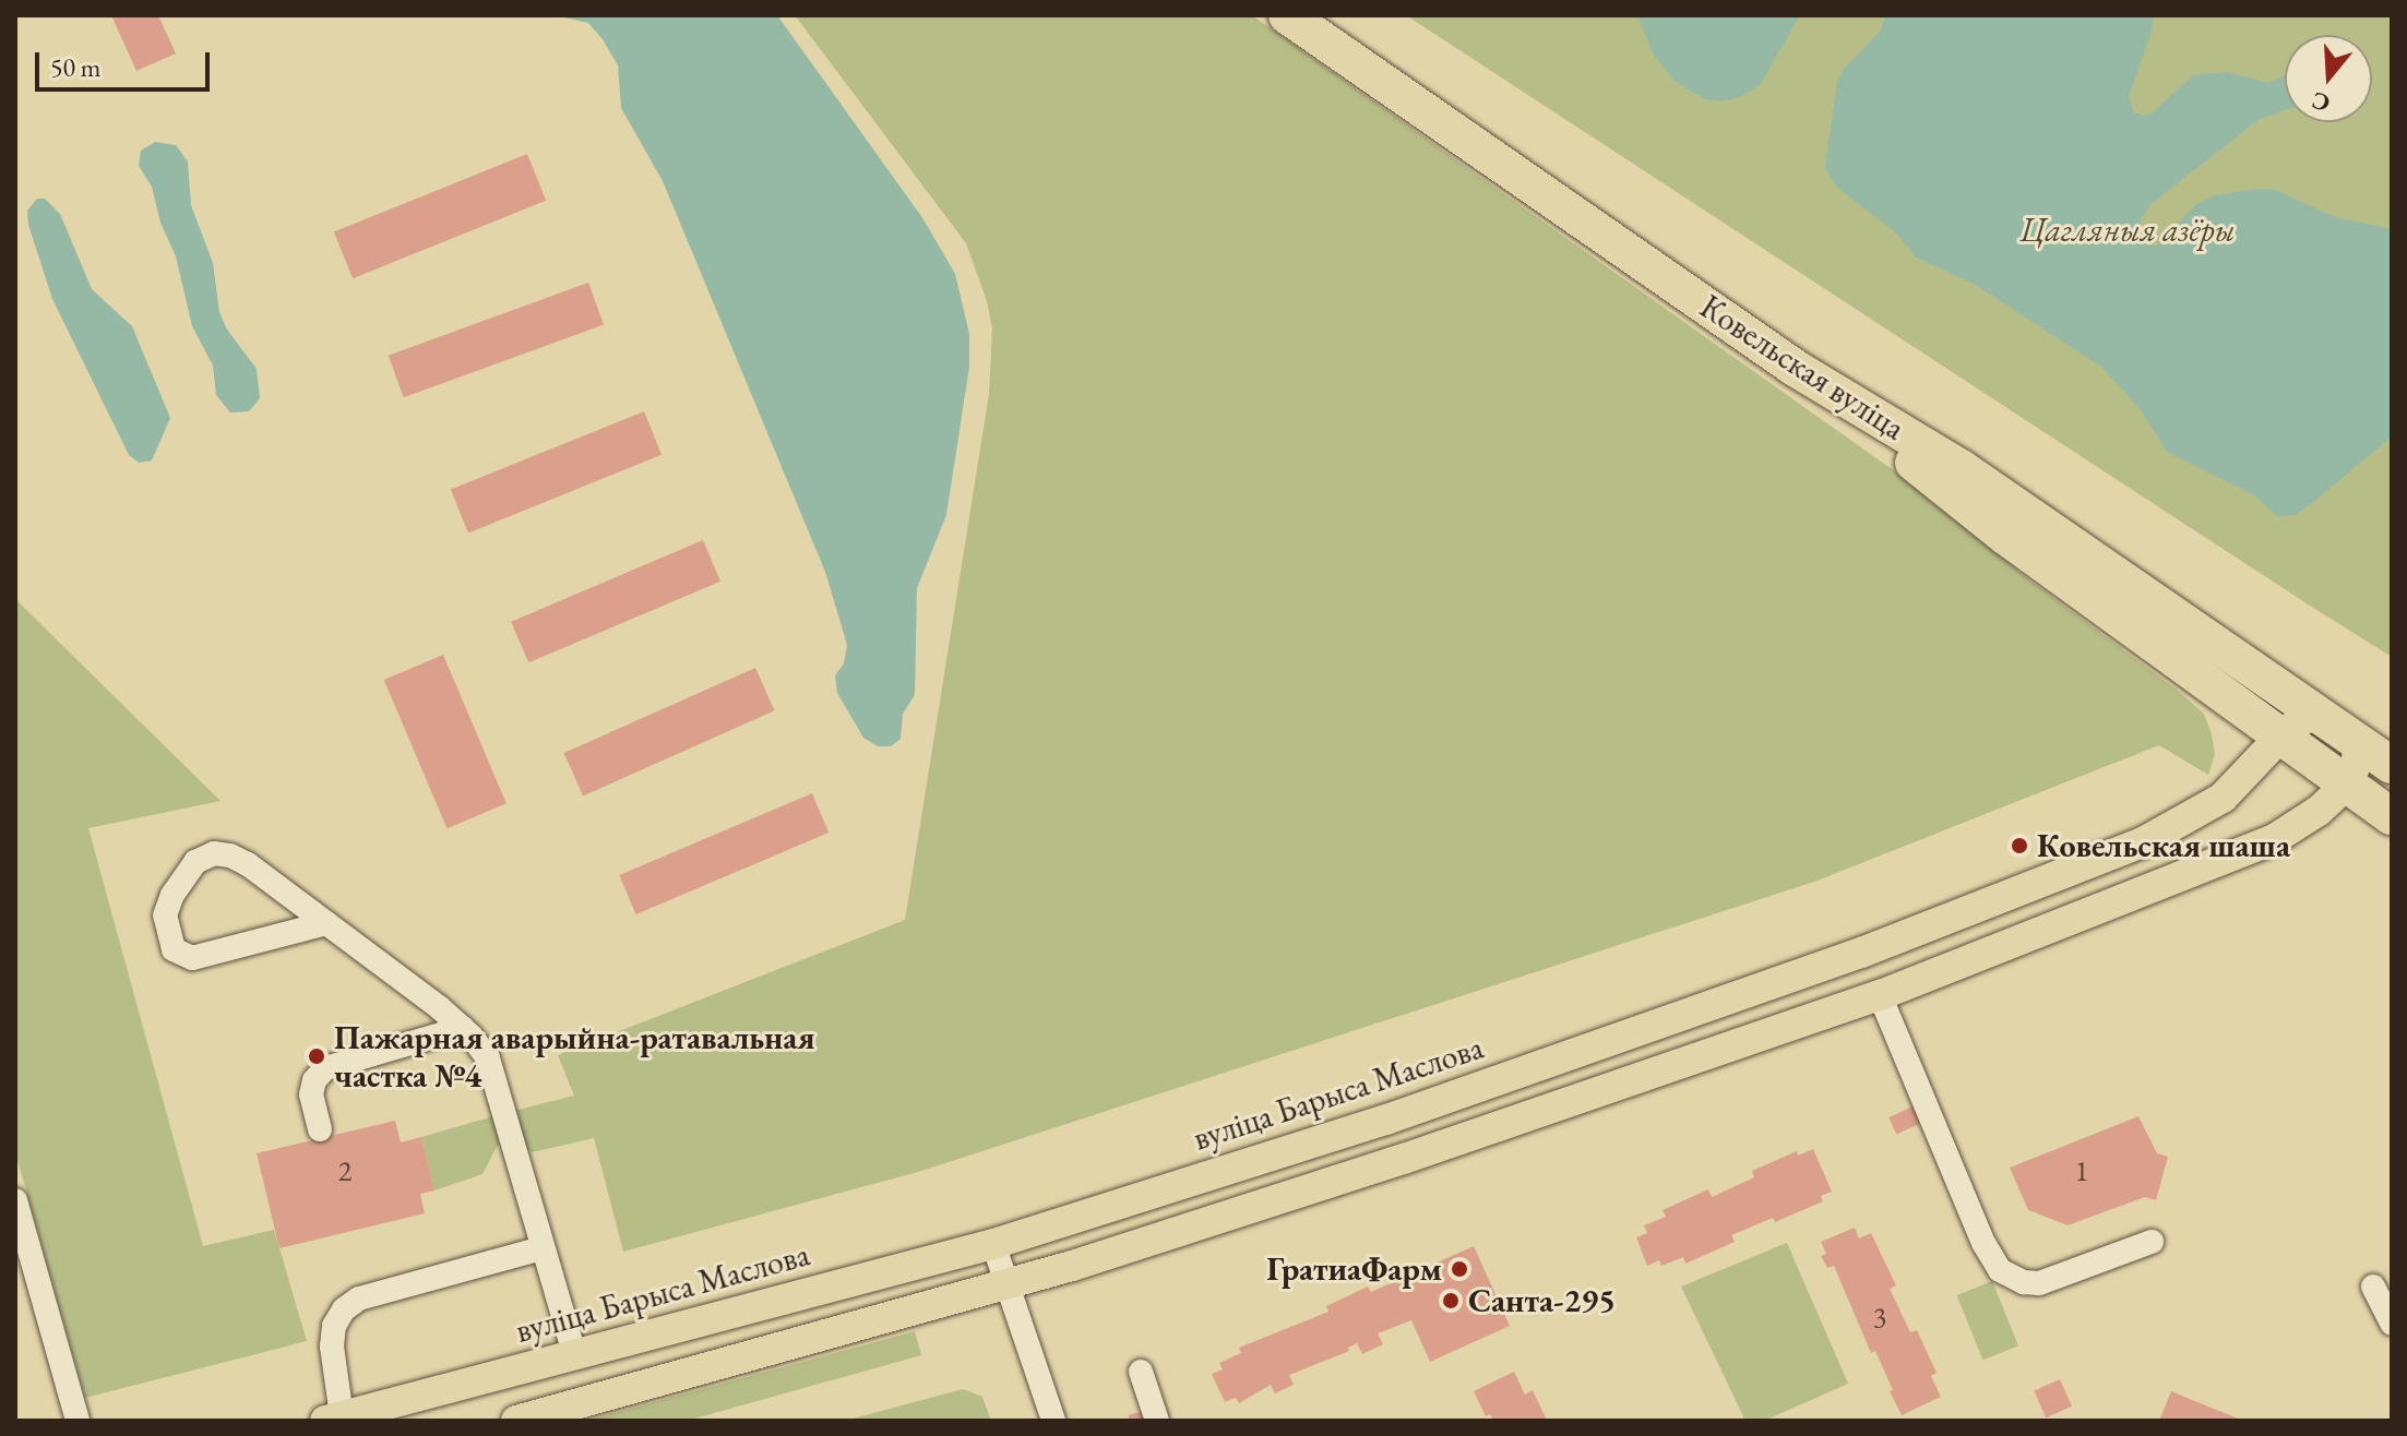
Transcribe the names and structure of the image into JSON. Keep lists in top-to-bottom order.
{
  "streets": {
    "highway": ["Ковельская вуліца"],
    "main road": ["вуліца Барыса Маслова"]
  },
  "crossings": [
    ["Ковельская вуліца", "вуліца Барыса Маслова"]
  ],
  "parks": ["Цагляныя азёры"],
  "places": [
    "Ковельская шаша",
    "Пажарная аварыйна-ратавальная частка №4",
    "ГратиаФарм",
    "Санта-295"
  ],
  "house_numbers": ["2", "1", "3"],
  "scale_bar": "50 m",
  "north": "bottom"
}
